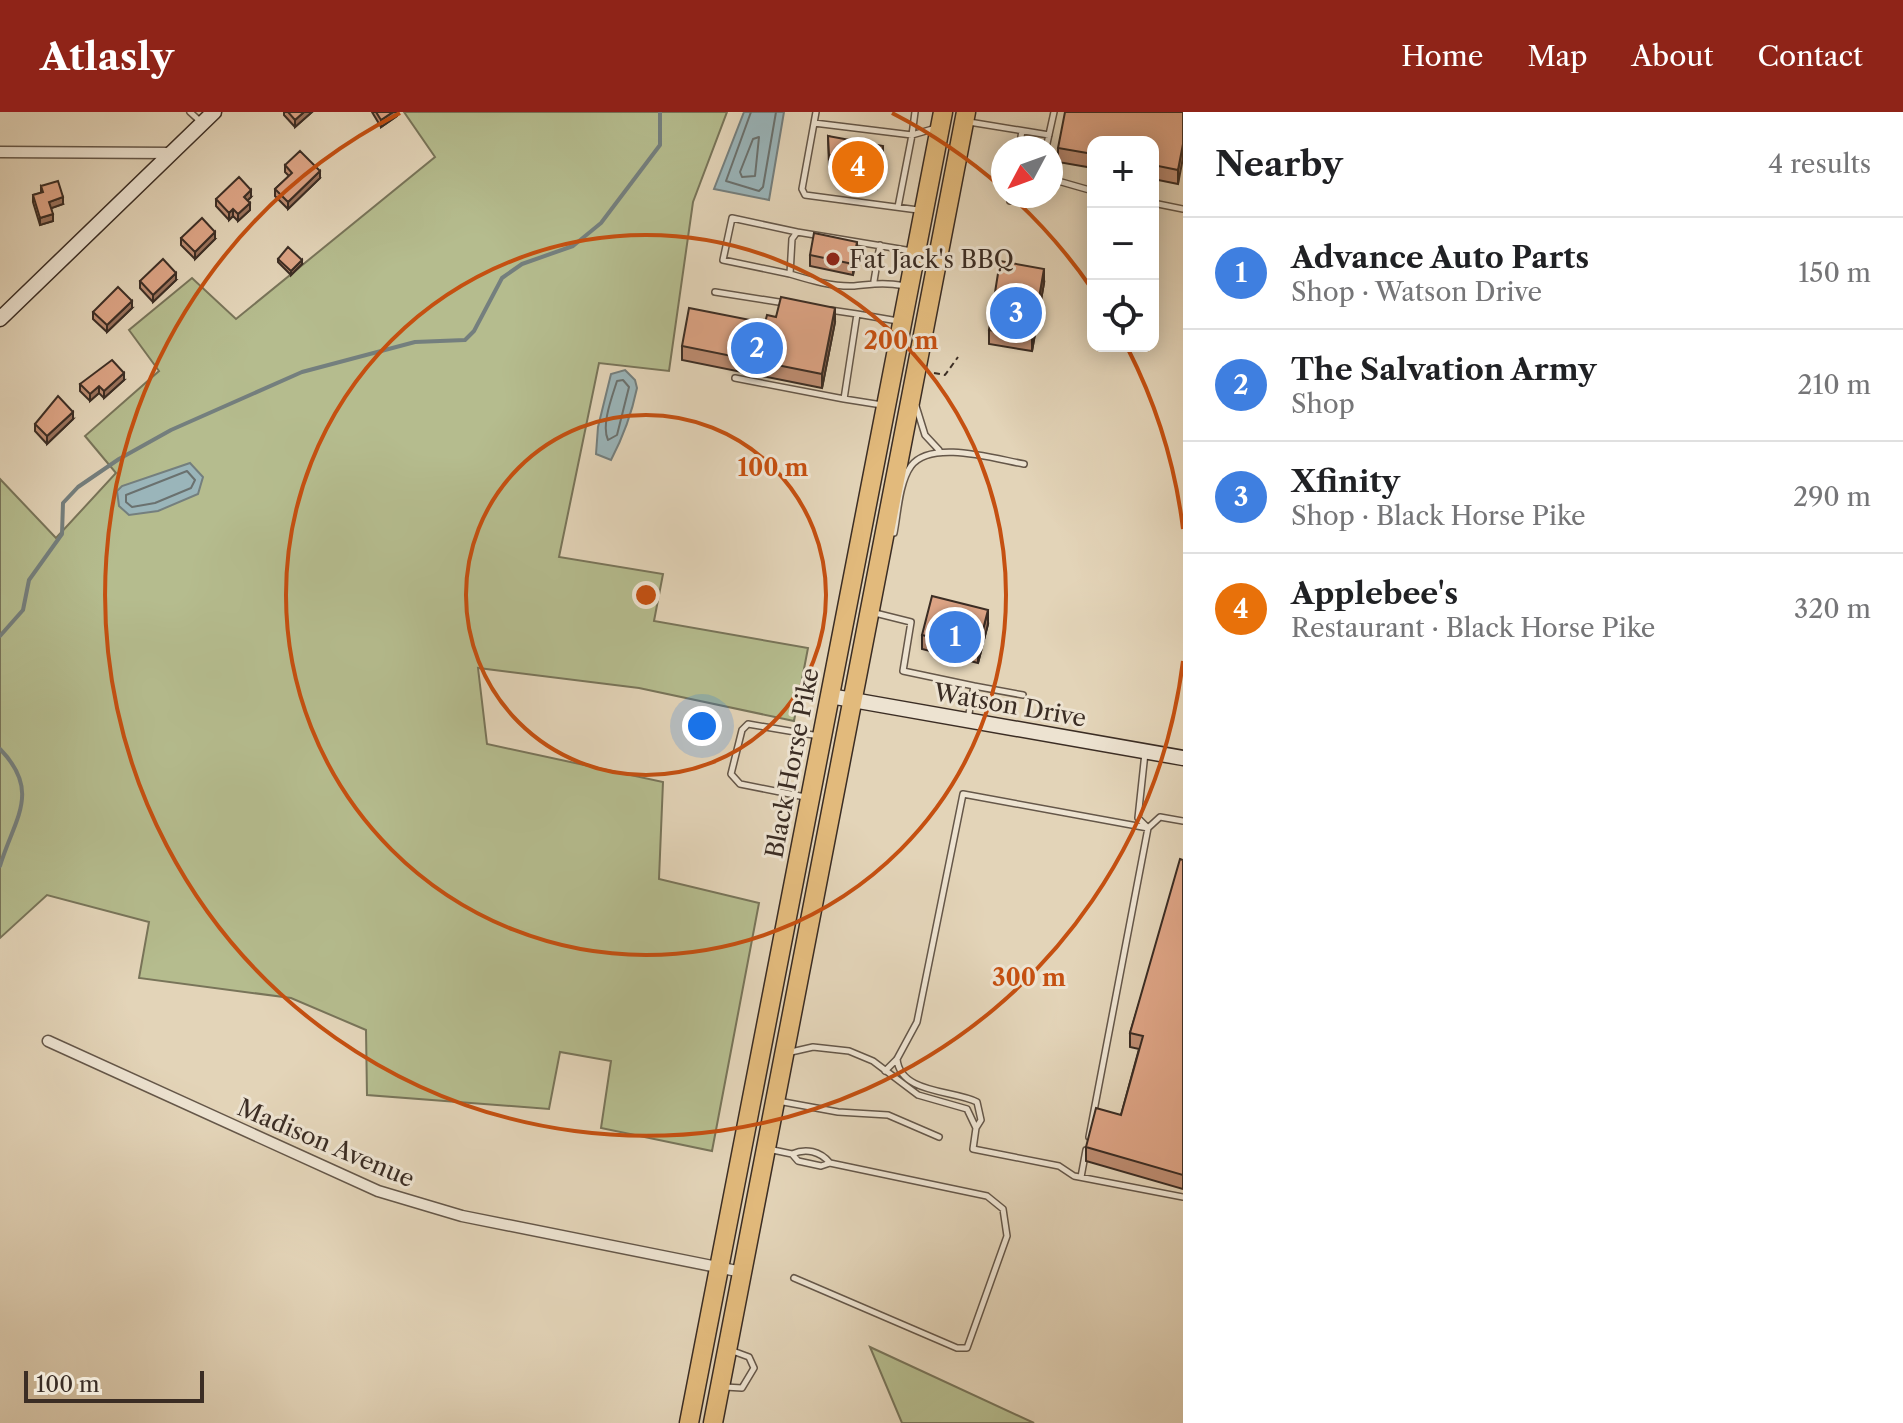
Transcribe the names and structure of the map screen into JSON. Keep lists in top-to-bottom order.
{
  "streets": {
    "highway": ["Black Horse Pike"],
    "street": ["Watson Drive", "Madison Avenue"]
  },
  "crossings": [
    ["Watson Drive", "Black Horse Pike"],
    ["Black Horse Pike", "Madison Avenue"]
  ],
  "places": ["Fat Jack's BBQ"],
  "scale_bar": "100 m",
  "north": "bottom left",
  "page": {
    "header": "Atlasly",
    "nav": [
      "Home",
      "Map",
      "About",
      "Contact"
    ],
    "heading": ["Nearby", "4 results"],
    "map_buttons": ["+", "−"],
    "pins": [
      "4",
      "3",
      "2",
      "1"
    ],
    "list": [
      {
        "mark": "1",
        "name": "Advance Auto Parts",
        "note": "Shop · Watson Drive",
        "value": "150 m"
      },
      {
        "mark": "2",
        "name": "The Salvation Army",
        "note": "Shop",
        "value": "210 m"
      },
      {
        "mark": "3",
        "name": "Xfinity",
        "note": "Shop · Black Horse Pike",
        "value": "290 m"
      },
      {
        "mark": "4",
        "name": "Applebee's",
        "note": "Restaurant · Black Horse Pike",
        "value": "320 m"
      }
    ],
    "scale": "100 m"
  },
  "rings": ["200 m", "100 m", "300 m"]
}
